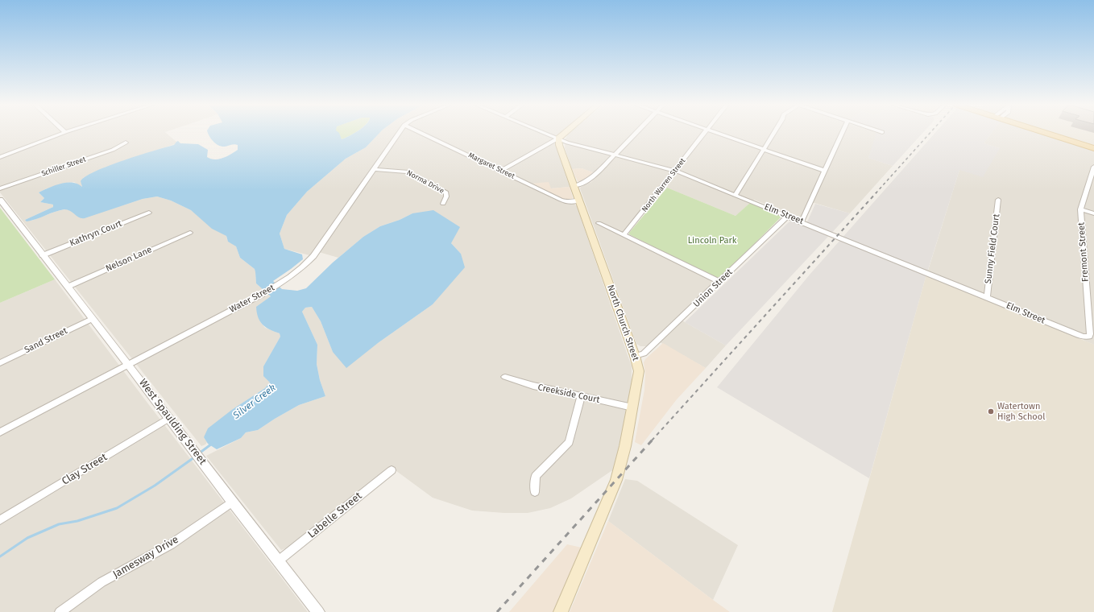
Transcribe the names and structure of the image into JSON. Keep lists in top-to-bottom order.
{
  "streets": {
    "main road": ["North Church Street"],
    "street": [
      "Margaret Street",
      "Schiller Street",
      "Norma Drive",
      "North Warren Street",
      "Elm Street",
      "Kathryn Court",
      "Sunny Field Court",
      "Fremont Street",
      "Nelson Lane",
      "Union Street",
      "Water Street",
      "Sand Street",
      "Creekside Court",
      "West Spaulding Street",
      "Clay Street",
      "Labelle Street",
      "Jamesway Drive"
    ]
  },
  "crossings": [
    ["Margaret Street", "North Church Street"],
    ["Norma Drive", "Water Street"],
    ["North Warren Street", "Elm Street"],
    ["Elm Street", "Sunny Field Court"],
    ["Elm Street", "Fremont Street"],
    ["Elm Street", "Union Street"],
    ["Elm Street", "North Church Street"],
    ["Kathryn Court", "West Spaulding Street"],
    ["Nelson Lane", "West Spaulding Street"],
    ["Union Street", "North Church Street"],
    ["Water Street", "West Spaulding Street"],
    ["North Church Street", "Creekside Court"],
    ["Sand Street", "West Spaulding Street"],
    ["West Spaulding Street", "Clay Street"],
    ["West Spaulding Street", "Labelle Street"],
    ["West Spaulding Street", "Jamesway Drive"]
  ],
  "water": ["Silver Creek"],
  "parks": ["Lincoln Park"],
  "places": ["Watertown High School"]
}
